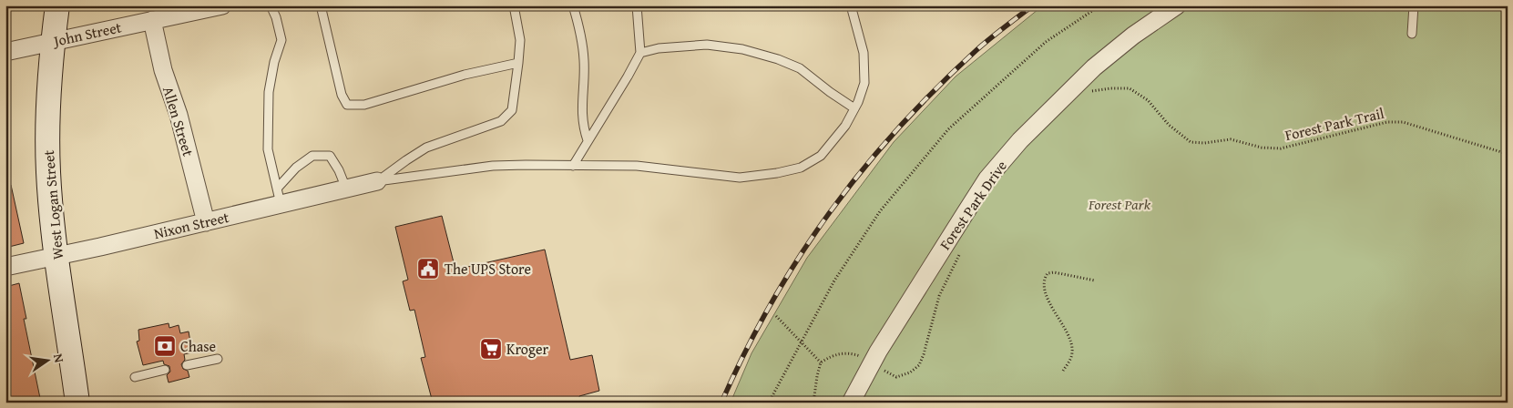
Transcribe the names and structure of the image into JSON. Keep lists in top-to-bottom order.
{
  "streets": {
    "street": [
      "John Street",
      "Allen Street",
      "West Logan Street",
      "Forest Park Drive",
      "Nixon Street"
    ],
    "path": ["Forest Park Trail"]
  },
  "crossings": [
    ["John Street", "Allen Street"],
    ["John Street", "West Logan Street"],
    ["Allen Street", "Nixon Street"],
    ["West Logan Street", "Nixon Street"]
  ],
  "parks": ["Forest Park"],
  "places": {
    "public building": ["The UPS Store"],
    "bank": ["Chase"],
    "supermarket": ["Kroger"]
  },
  "north": "right"
}
